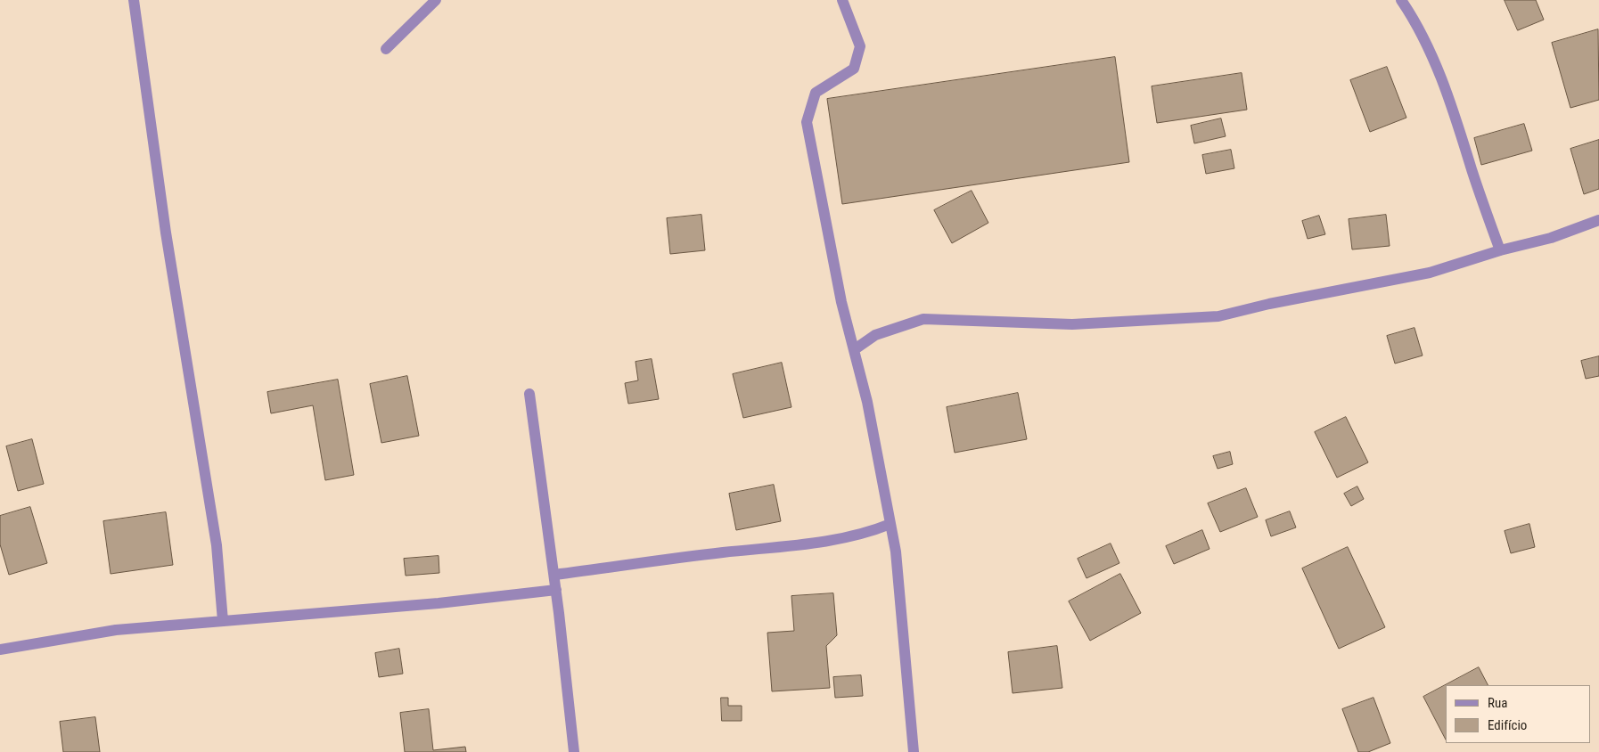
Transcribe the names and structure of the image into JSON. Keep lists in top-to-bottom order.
{
  "legend": ["Rua", "Edifício"]
}
